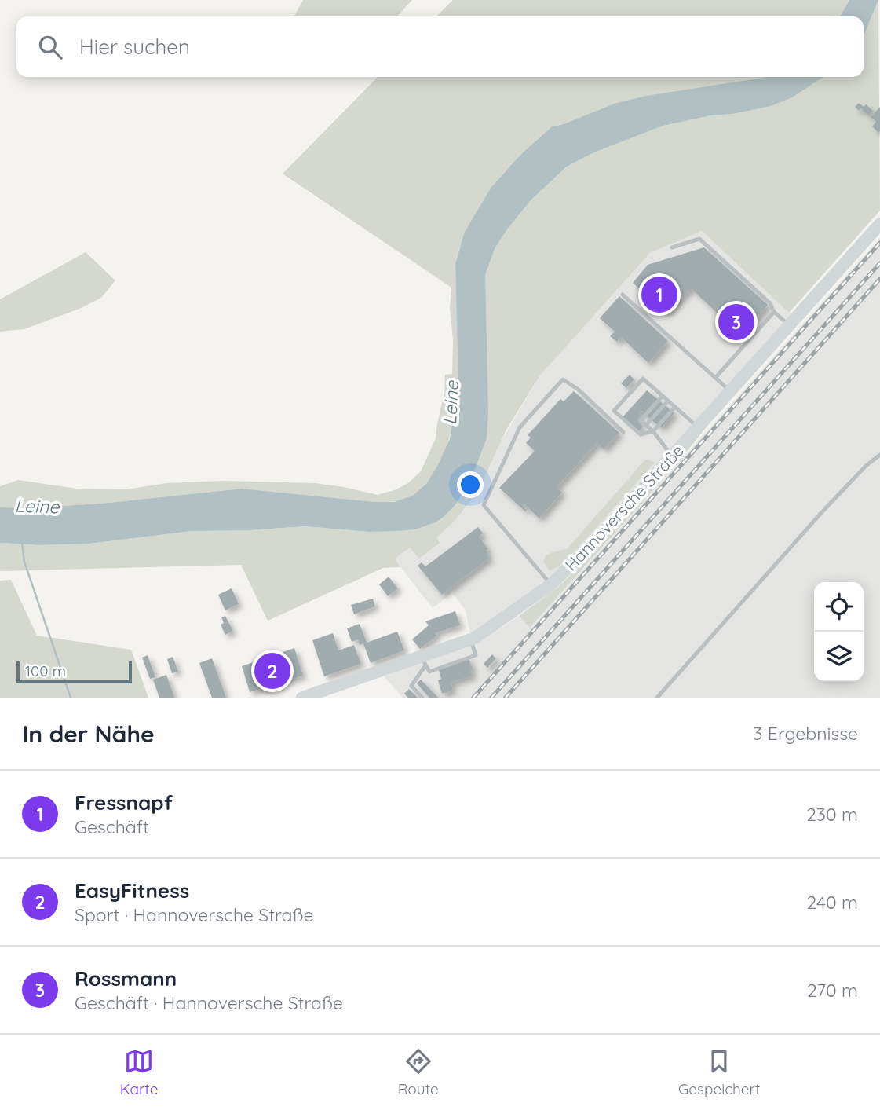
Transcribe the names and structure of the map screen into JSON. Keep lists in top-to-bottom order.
{
  "streets": {
    "street": ["Hannoversche Straße"]
  },
  "water": ["Leine"],
  "scale_bar": "100 m",
  "page": {
    "search": "Hier suchen",
    "pins": ["1", "3", "2"],
    "scale": "100 m",
    "heading": ["In der Nähe", "3 Ergebnisse"],
    "list": [
      {
        "mark": "1",
        "name": "Fressnapf",
        "note": "Geschäft",
        "value": "230 m"
      },
      {
        "mark": "2",
        "name": "EasyFitness",
        "note": "Sport · Hannoversche Straße",
        "value": "240 m"
      },
      {
        "mark": "3",
        "name": "Rossmann",
        "note": "Geschäft · Hannoversche Straße",
        "value": "270 m"
      }
    ],
    "nav": ["Karte", "Route", "Gespeichert"]
  }
}
